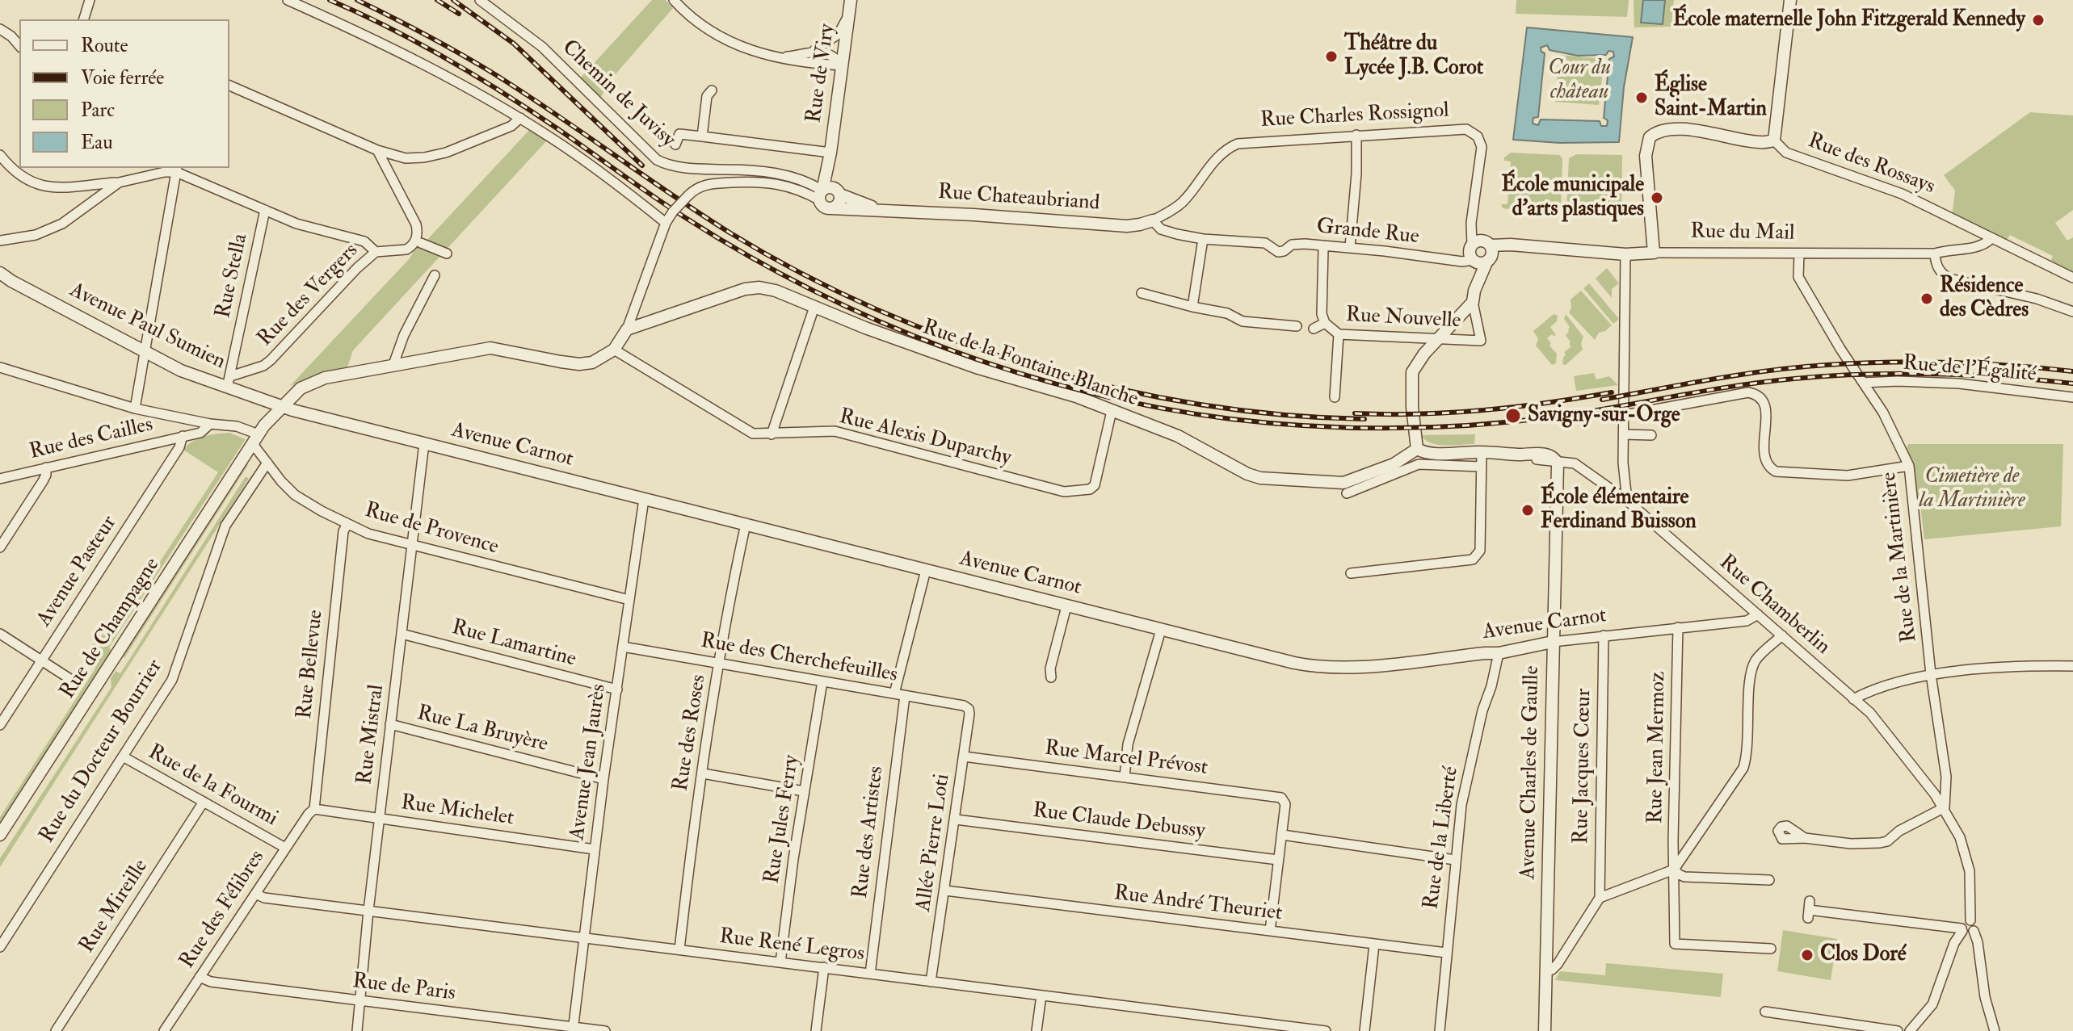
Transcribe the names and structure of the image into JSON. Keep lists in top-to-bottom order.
{
  "streets": {
    "street": [
      "Rue de Viry",
      "Chemin de Juvisy",
      "Rue Charles Rossignol",
      "Rue des Rossays",
      "Rue Chateaubriand",
      "Grande Rue",
      "Rue du Mail",
      "Rue Stella",
      "Rue des Vergers",
      "Rue Nouvelle",
      "Avenue Paul Sumien",
      "Rue de la Fontaine Blanche",
      "Rue de l'Égalité",
      "Rue Alexis Duparchy",
      "Rue des Cailles",
      "Avenue Carnot",
      "Rue de Provence",
      "Rue de la Martinière",
      "Avenue Pasteur",
      "Rue Chamberlin",
      "Rue de Champagne",
      "Rue Lamartine",
      "Rue des Cherchefeuilles",
      "Rue Bellevue",
      "Rue La Bruyère",
      "Rue des Roses",
      "Rue Mistral",
      "Rue Jean Mermoz",
      "Rue du Docteur Bourrier",
      "Rue Marcel Prévost",
      "Avenue Jean Jaurès",
      "Rue Jacques Cœur",
      "Avenue Charles de Gaulle",
      "Rue de la Fourmi",
      "Rue Michelet",
      "Rue Jules Ferry",
      "Rue Claude Debussy",
      "Rue des Artistes",
      "Rue de la Liberté",
      "Allée Pierre Loti",
      "Rue André Theuriet",
      "Rue Mireille",
      "Rue des Félibres",
      "Rue René Legros",
      "Rue de Paris"
    ]
  },
  "crossings": [
    ["Rue de Viry", "Chemin de Juvisy"],
    ["Rue de Viry", "Rue Chateaubriand"],
    ["Chemin de Juvisy", "Rue Chateaubriand"],
    ["Rue Charles Rossignol", "Rue Chateaubriand"],
    ["Rue Charles Rossignol", "Grande Rue"],
    ["Rue Charles Rossignol", "Rue du Mail"],
    ["Rue Charles Rossignol", "Rue Nouvelle"],
    ["Rue des Rossays", "Rue du Mail"],
    ["Rue Chateaubriand", "Grande Rue"],
    ["Grande Rue", "Rue du Mail"],
    ["Rue du Mail", "Rue de la Martinière"],
    ["Rue Stella", "Rue des Vergers"],
    ["Rue Stella", "Avenue Paul Sumien"],
    ["Rue des Vergers", "Avenue Paul Sumien"],
    ["Avenue Paul Sumien", "Avenue Carnot"],
    ["Avenue Paul Sumien", "Rue de Champagne"],
    ["Rue de la Fontaine Blanche", "Rue Alexis Duparchy"],
    ["Rue de l'Égalité", "Rue de la Martinière"],
    ["Rue Alexis Duparchy", "Rue de Champagne"],
    ["Rue des Cailles", "Avenue Pasteur"],
    ["Avenue Carnot", "Rue Chamberlin"],
    ["Avenue Carnot", "Rue de Champagne"],
    ["Avenue Carnot", "Rue des Roses"],
    ["Avenue Carnot", "Rue Mistral"],
    ["Avenue Carnot", "Rue Jean Mermoz"],
    ["Avenue Carnot", "Avenue Jean Jaurès"],
    ["Avenue Carnot", "Rue Jacques Cœur"],
    ["Avenue Carnot", "Avenue Charles de Gaulle"],
    ["Avenue Carnot", "Rue des Artistes"],
    ["Avenue Carnot", "Rue de la Liberté"],
    ["Rue de Provence", "Rue de Champagne"],
    ["Rue de Provence", "Rue Bellevue"],
    ["Rue de Provence", "Rue Mistral"],
    ["Rue de Provence", "Rue du Docteur Bourrier"],
    ["Rue de Provence", "Avenue Jean Jaurès"],
    ["Rue de la Martinière", "Rue Chamberlin"],
    ["Rue Chamberlin", "Avenue Charles de Gaulle"],
    ["Rue Lamartine", "Rue Mistral"],
    ["Rue Lamartine", "Avenue Jean Jaurès"],
    ["Rue des Cherchefeuilles", "Rue des Roses"],
    ["Rue des Cherchefeuilles", "Avenue Jean Jaurès"],
    ["Rue des Cherchefeuilles", "Rue Jules Ferry"],
    ["Rue des Cherchefeuilles", "Rue des Artistes"],
    ["Rue des Cherchefeuilles", "Allée Pierre Loti"],
    ["Rue Bellevue", "Rue Michelet"],
    ["Rue Bellevue", "Rue des Félibres"],
    ["Rue La Bruyère", "Rue Mistral"],
    ["Rue La Bruyère", "Avenue Jean Jaurès"],
    ["Rue des Roses", "Rue René Legros"],
    ["Rue Mistral", "Rue Michelet"],
    ["Rue Mistral", "Rue René Legros"],
    ["Rue Mistral", "Rue de Paris"],
    ["Rue du Docteur Bourrier", "Rue de la Fourmi"],
    ["Rue Marcel Prévost", "Allée Pierre Loti"],
    ["Avenue Jean Jaurès", "Rue Michelet"],
    ["Avenue Jean Jaurès", "Rue René Legros"],
    ["Avenue Jean Jaurès", "Rue de Paris"],
    ["Rue de la Fourmi", "Rue Mireille"],
    ["Rue de la Fourmi", "Rue des Félibres"],
    ["Rue Michelet", "Rue des Félibres"],
    ["Rue Jules Ferry", "Rue René Legros"],
    ["Rue Claude Debussy", "Allée Pierre Loti"],
    ["Rue des Artistes", "Rue René Legros"],
    ["Rue de la Liberté", "Rue André Theuriet"],
    ["Allée Pierre Loti", "Rue André Theuriet"],
    ["Allée Pierre Loti", "Rue René Legros"],
    ["Rue des Félibres", "Rue René Legros"],
    ["Rue des Félibres", "Rue de Paris"]
  ],
  "parks": ["Cour du château", "Cimetière de la Martinière"],
  "places": [
    "École maternelle John Fitzgerald Kennedy",
    "Théâtre du Lycée J.B. Corot",
    "Église Saint-Martin",
    "École municipale d'arts plastiques",
    "Résidence des Cèdres",
    "Savigny-sur-Orge",
    "École élémentaire Ferdinand Buisson",
    "Clos Doré"
  ],
  "legend": [
    "Route",
    "Voie ferrée",
    "Parc",
    "Eau"
  ]
}
